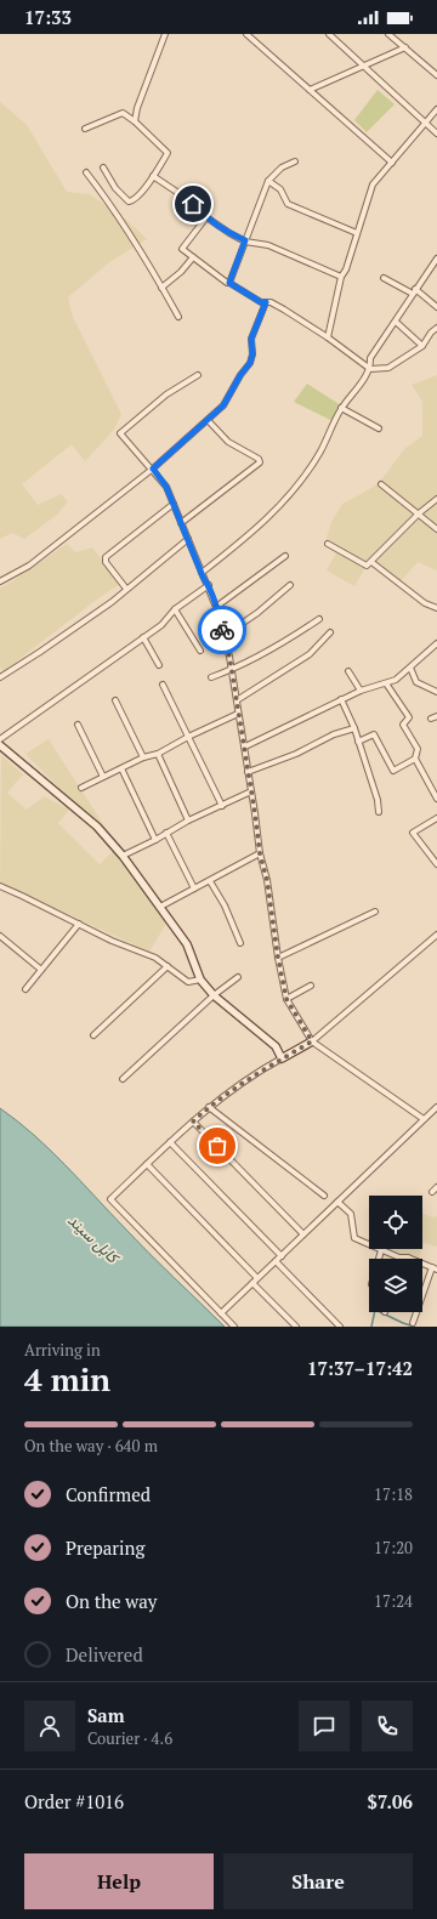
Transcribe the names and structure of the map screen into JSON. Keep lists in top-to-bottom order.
{
  "water": ["کابل سيند"],
  "page": {
    "status": "17:33",
    "heading": ["4 min", "Arriving in", "17:37–17:42"],
    "panel": [
      "Sam",
      "Courier · 4.6",
      "Order #1016",
      "$7.06"
    ],
    "bar": "On the way · 640 m",
    "list": [
      ["Confirmed", "17:18"],
      ["Preparing", "17:20"],
      ["On the way", "17:24"],
      "Delivered"
    ],
    "buttons": ["Help", "Share"]
  }
}
